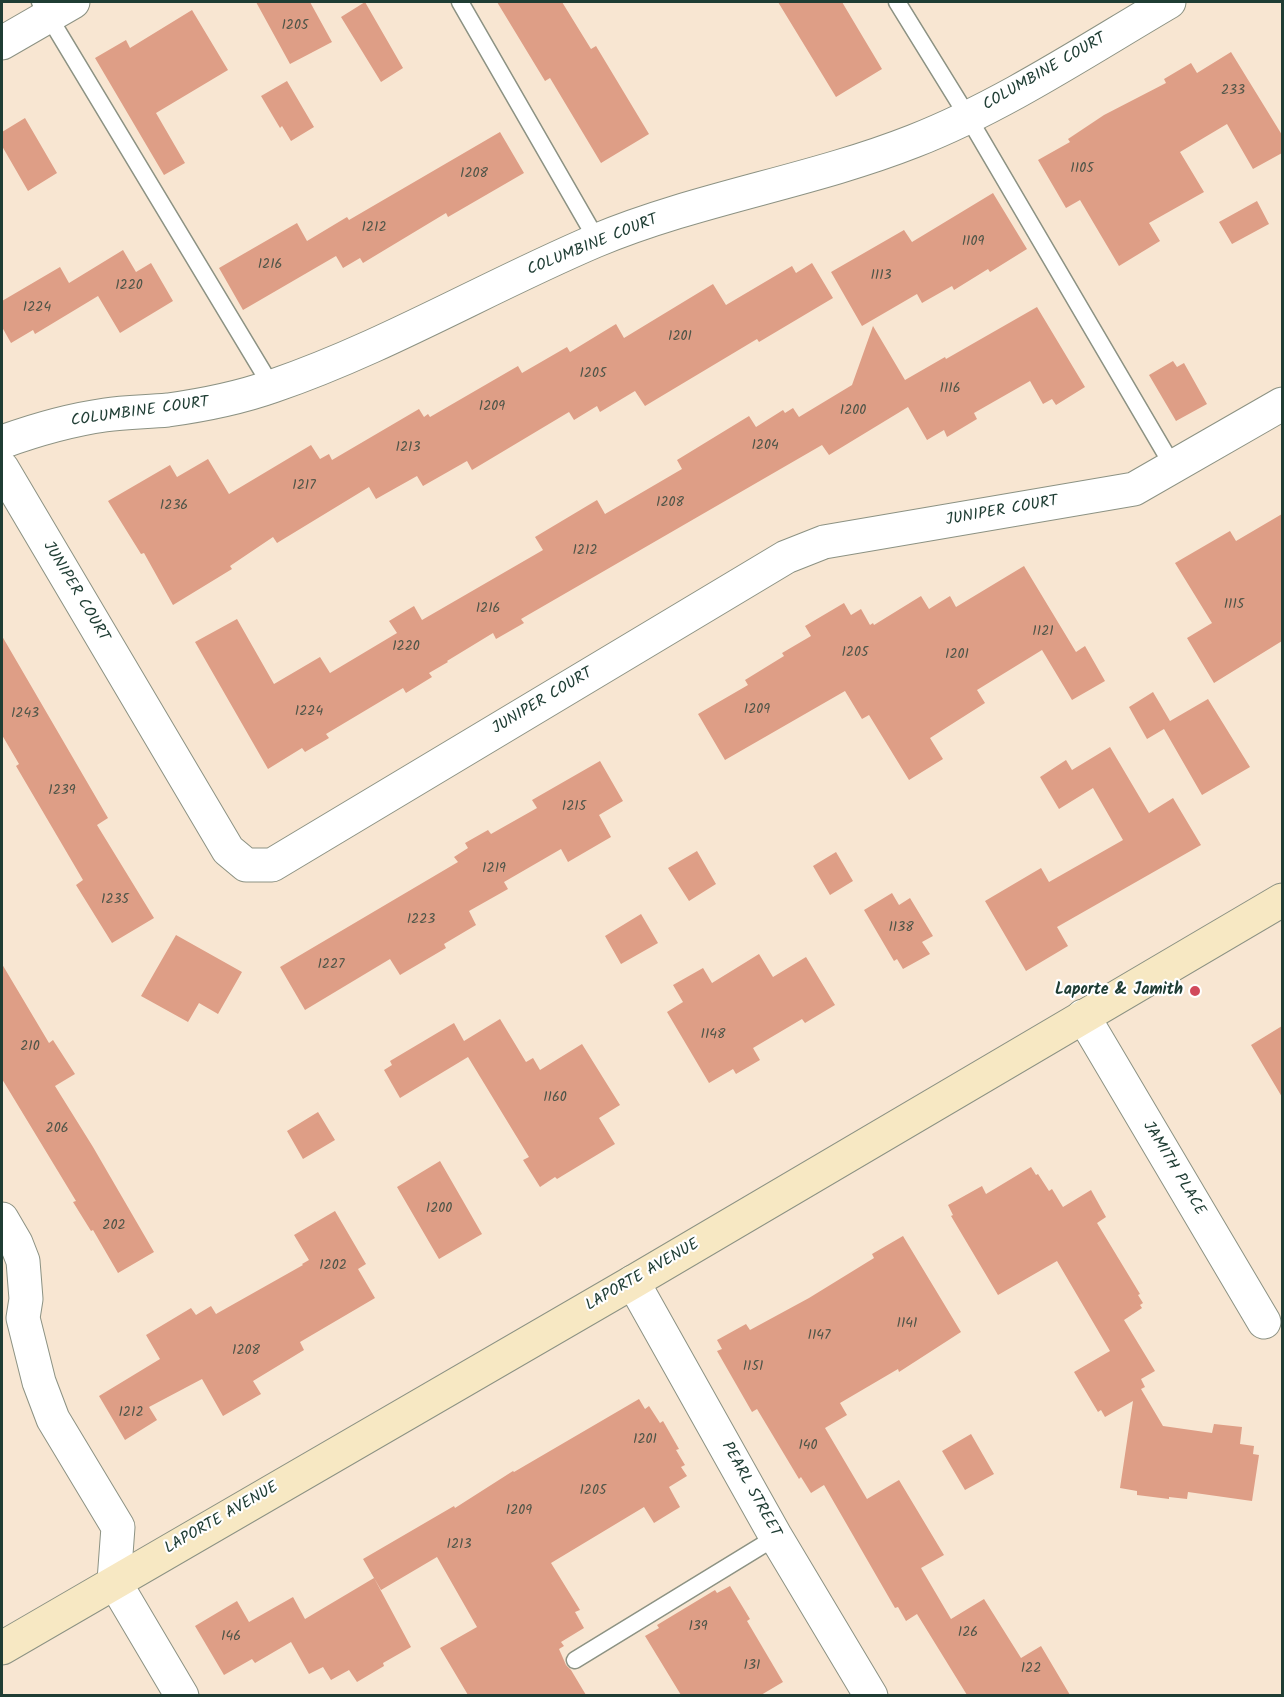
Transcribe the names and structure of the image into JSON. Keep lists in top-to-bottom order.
{
  "streets": {
    "street": [
      "COLUMBINE COURT",
      "JUNIPER COURT",
      "JAMITH PLACE",
      "LAPORTE AVENUE",
      "PEARL STREET"
    ]
  },
  "crossings": [
    ["JAMITH PLACE", "LAPORTE AVENUE"],
    ["LAPORTE AVENUE", "PEARL STREET"]
  ],
  "places": ["Laporte & Jamith"],
  "house_numbers": [
    "1205",
    "233",
    "1105",
    "1208",
    "1212",
    "1109",
    "1216",
    "1113",
    "1220",
    "1224",
    "1201",
    "1205",
    "1116",
    "1209",
    "1200",
    "1204",
    "1213",
    "1217",
    "1208",
    "1236",
    "1212",
    "1115",
    "1216",
    "1121",
    "1220",
    "1205",
    "1201",
    "1209",
    "1224",
    "1243",
    "1239",
    "1215",
    "1219",
    "1235",
    "1223",
    "1138",
    "1227",
    "1148",
    "210",
    "1160",
    "206",
    "1200",
    "202",
    "1202",
    "1141",
    "1147",
    "1208",
    "1151",
    "1212",
    "1201",
    "140",
    "1205",
    "1209",
    "1213",
    "139",
    "126",
    "146",
    "131",
    "122"
  ]
}
